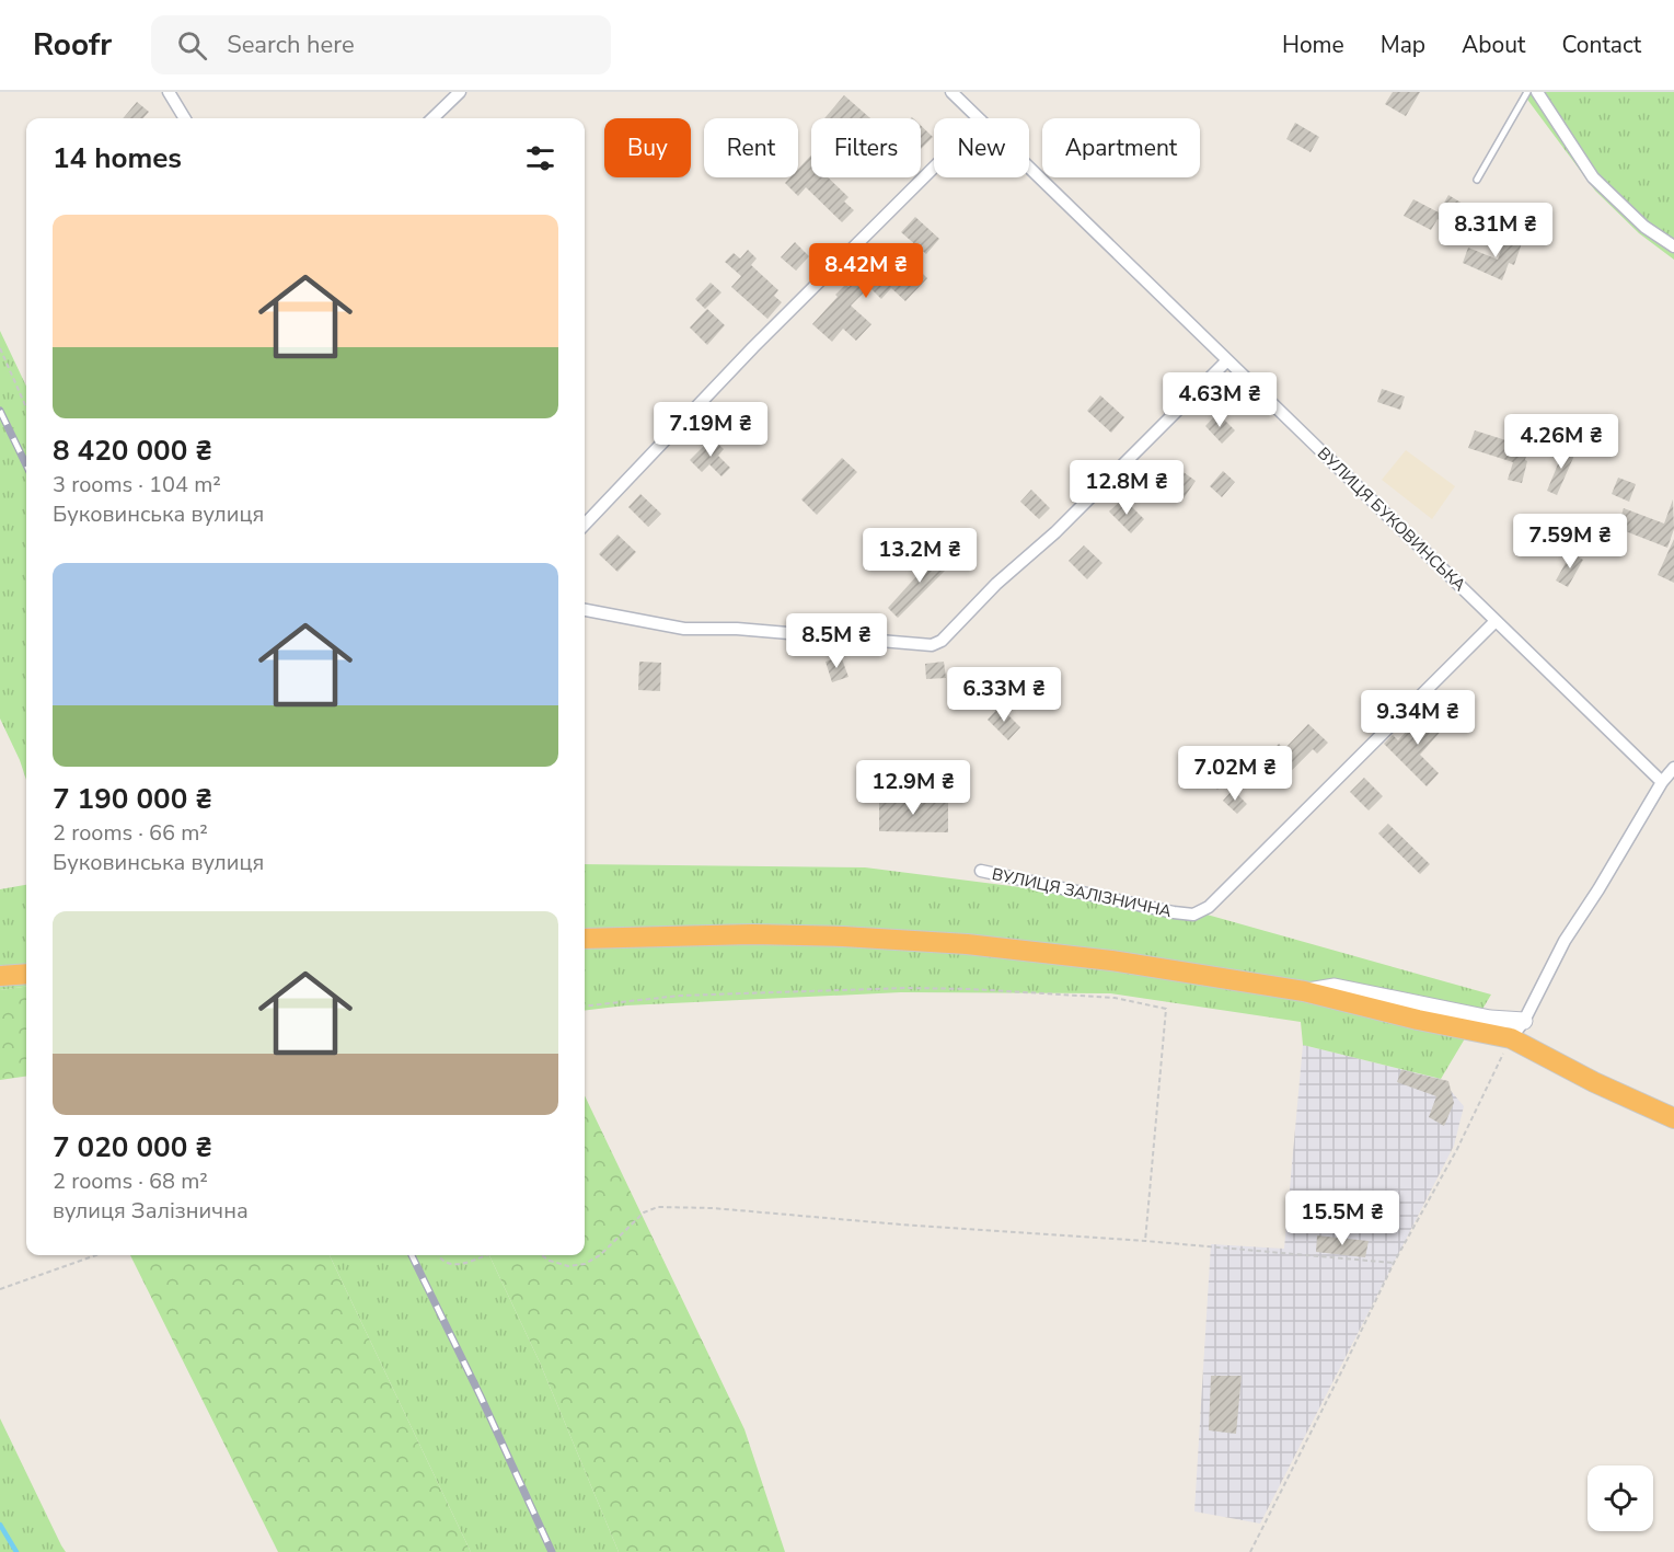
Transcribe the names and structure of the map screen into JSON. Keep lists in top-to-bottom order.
{
  "streets": {
    "street": ["ВУЛИЦЯ БУКОВИНСЬКА", "ВУЛИЦЯ ЗАЛІЗНИЧНА"]
  },
  "crossings": [
    ["ВУЛИЦЯ БУКОВИНСЬКА", "ВУЛИЦЯ ЗАЛІЗНИЧНА"]
  ],
  "page": {
    "header": "Roofr",
    "search": "Search here",
    "nav": [
      "Home",
      "Map",
      "About",
      "Contact"
    ],
    "chip": [
      "Buy",
      "Rent",
      "Filters",
      "New",
      "Apartment"
    ],
    "heading": "14 homes",
    "list": [
      {
        "name": "8 420 000 ₴",
        "note": "3 rooms · 104 m² · Буковинська вулиця"
      },
      {
        "name": "7 190 000 ₴",
        "note": "2 rooms · 66 m² · Буковинська вулиця"
      },
      {
        "name": "7 020 000 ₴",
        "note": "2 rooms · 68 m² · вулиця Залізнична"
      }
    ],
    "price": [
      "8.31M ₴",
      "8.42M ₴",
      "4.63M ₴",
      "7.19M ₴",
      "4.26M ₴",
      "12.8M ₴",
      "7.59M ₴",
      "13.2M ₴",
      "8.5M ₴",
      "6.33M ₴",
      "9.34M ₴",
      "7.02M ₴",
      "12.9M ₴",
      "15.5M ₴"
    ]
  }
}
